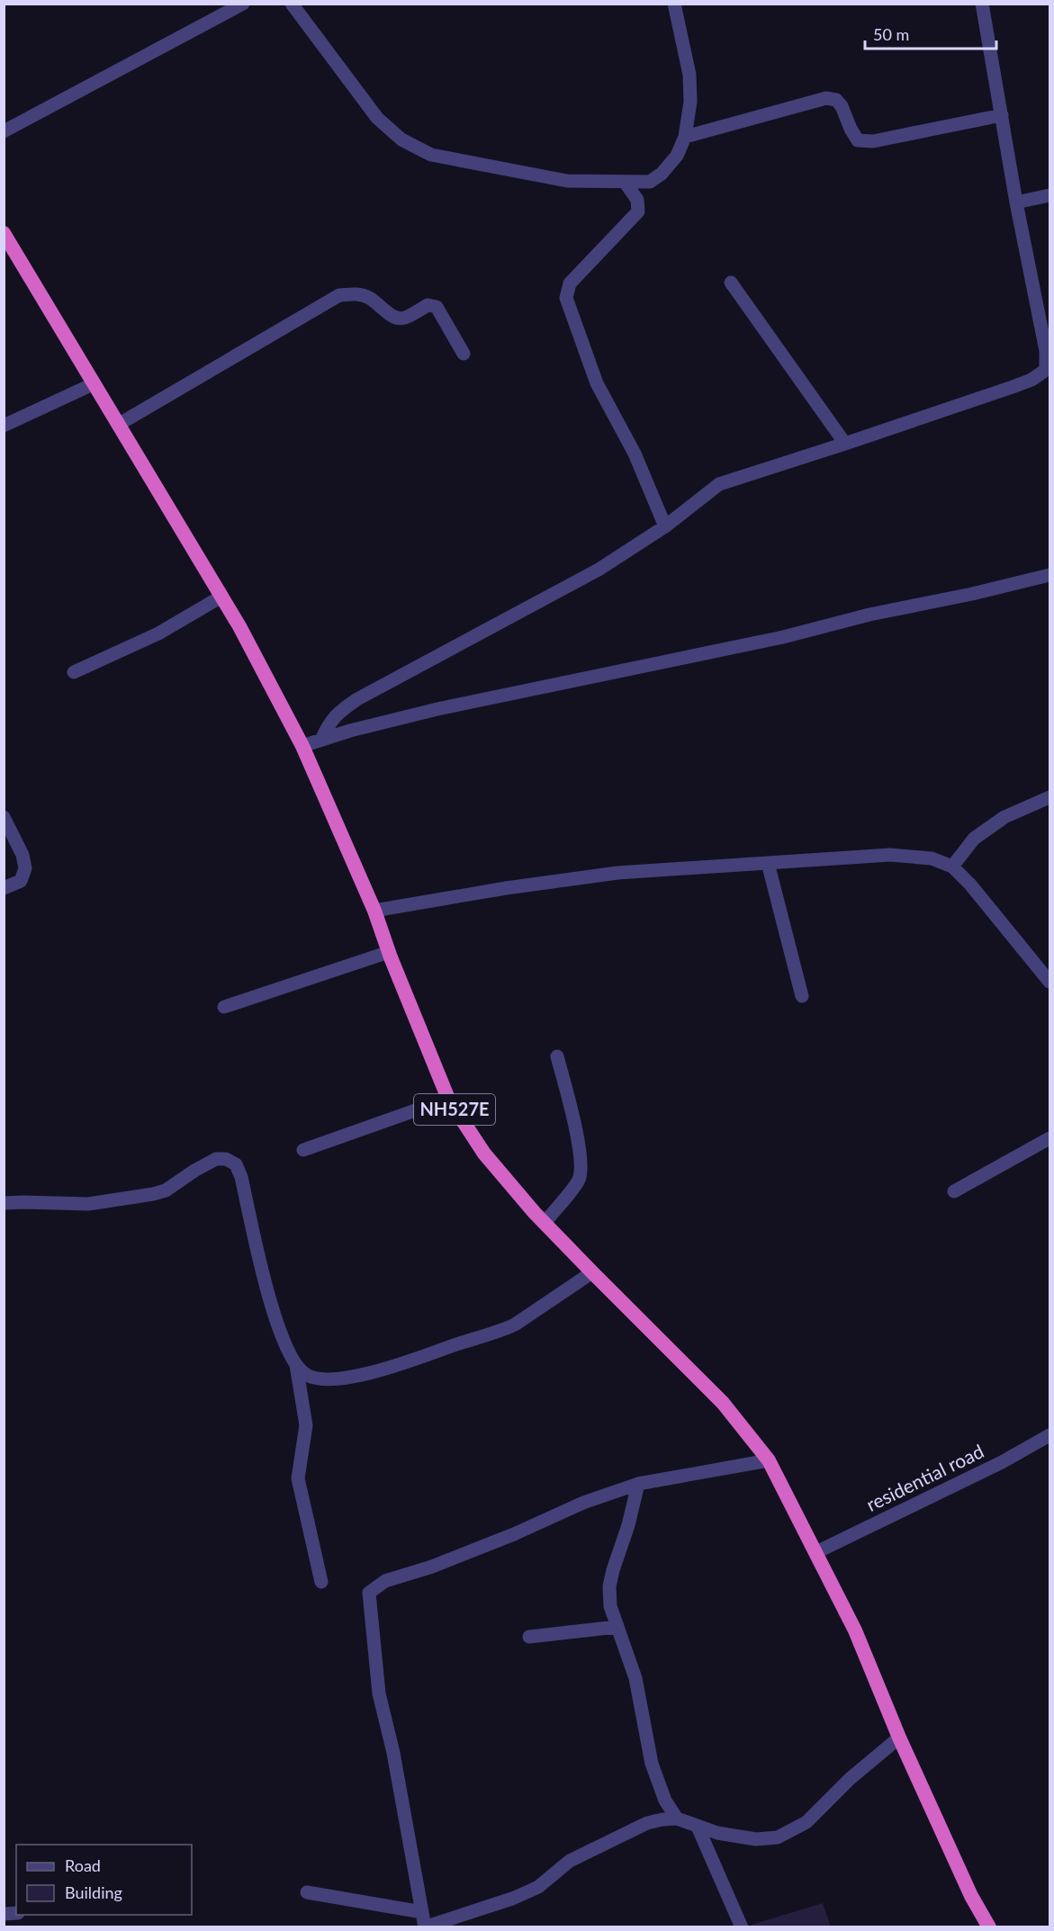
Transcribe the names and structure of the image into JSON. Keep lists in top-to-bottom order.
{
  "streets": {
    "highway": ["NH527E"],
    "street": ["residential road"]
  },
  "crossings": [
    ["NH527E", "residential road"]
  ],
  "legend": ["Road", "Building"],
  "scale_bar": "50 m"
}
